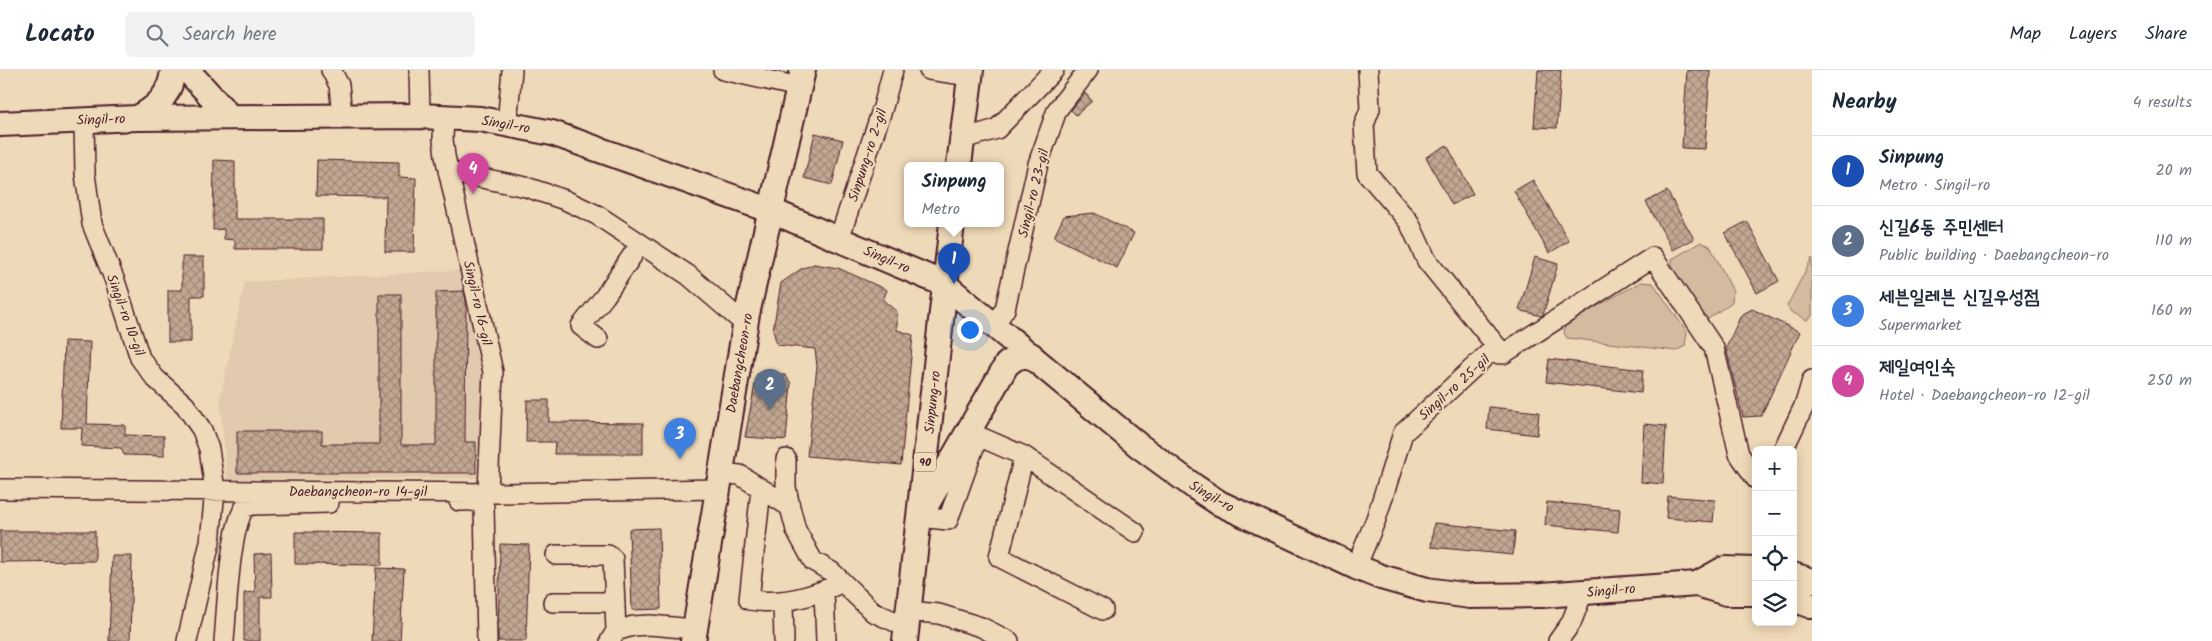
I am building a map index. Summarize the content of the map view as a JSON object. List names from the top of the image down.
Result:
{
  "streets": {
    "main road": [
      "Singil-ro",
      "Daebangcheon-ro",
      "Sinpung-ro",
      "90"
    ],
    "street": [
      "Sinpung-ro 2-gil",
      "Singil-ro 23-gil",
      "Singil-ro 16-gil",
      "Singil-ro 10-gil",
      "Singil-ro 25-gil",
      "Daebangcheon-ro 14-gil"
    ]
  },
  "crossings": [
    ["Singil-ro", "Sinpung-ro 2-gil"],
    ["Singil-ro", "Singil-ro 23-gil"],
    ["Singil-ro", "Singil-ro 16-gil"],
    ["Singil-ro", "Singil-ro 10-gil"],
    ["Singil-ro", "Daebangcheon-ro"],
    ["Singil-ro", "Singil-ro 25-gil"],
    ["Singil-ro", "Sinpung-ro"],
    ["Singil-ro 16-gil", "Daebangcheon-ro 14-gil"],
    ["Singil-ro 10-gil", "Daebangcheon-ro 14-gil"],
    ["Daebangcheon-ro", "Daebangcheon-ro 14-gil"]
  ],
  "page": {
    "header": "Locato",
    "search": "Search here",
    "nav": ["Map", "Layers", "Share"],
    "heading": ["Nearby", "4 results"],
    "list": [
      {
        "mark": "1",
        "name": "Sinpung",
        "note": "Metro · Singil-ro",
        "value": "20 m"
      },
      {
        "mark": "2",
        "name": "신길6동 주민센터",
        "note": "Public building · Daebangcheon-ro",
        "value": "110 m"
      },
      {
        "mark": "3",
        "name": "세븐일레븐 신길우성점",
        "note": "Supermarket",
        "value": "160 m"
      },
      {
        "mark": "4",
        "name": "제일여인숙",
        "note": "Hotel · Daebangcheon-ro 12-gil",
        "value": "250 m"
      }
    ],
    "pins": [
      "4",
      "1",
      "2",
      "3"
    ],
    "popup": ["Sinpung", "Metro"],
    "map_buttons": ["+", "−"]
  }
}
